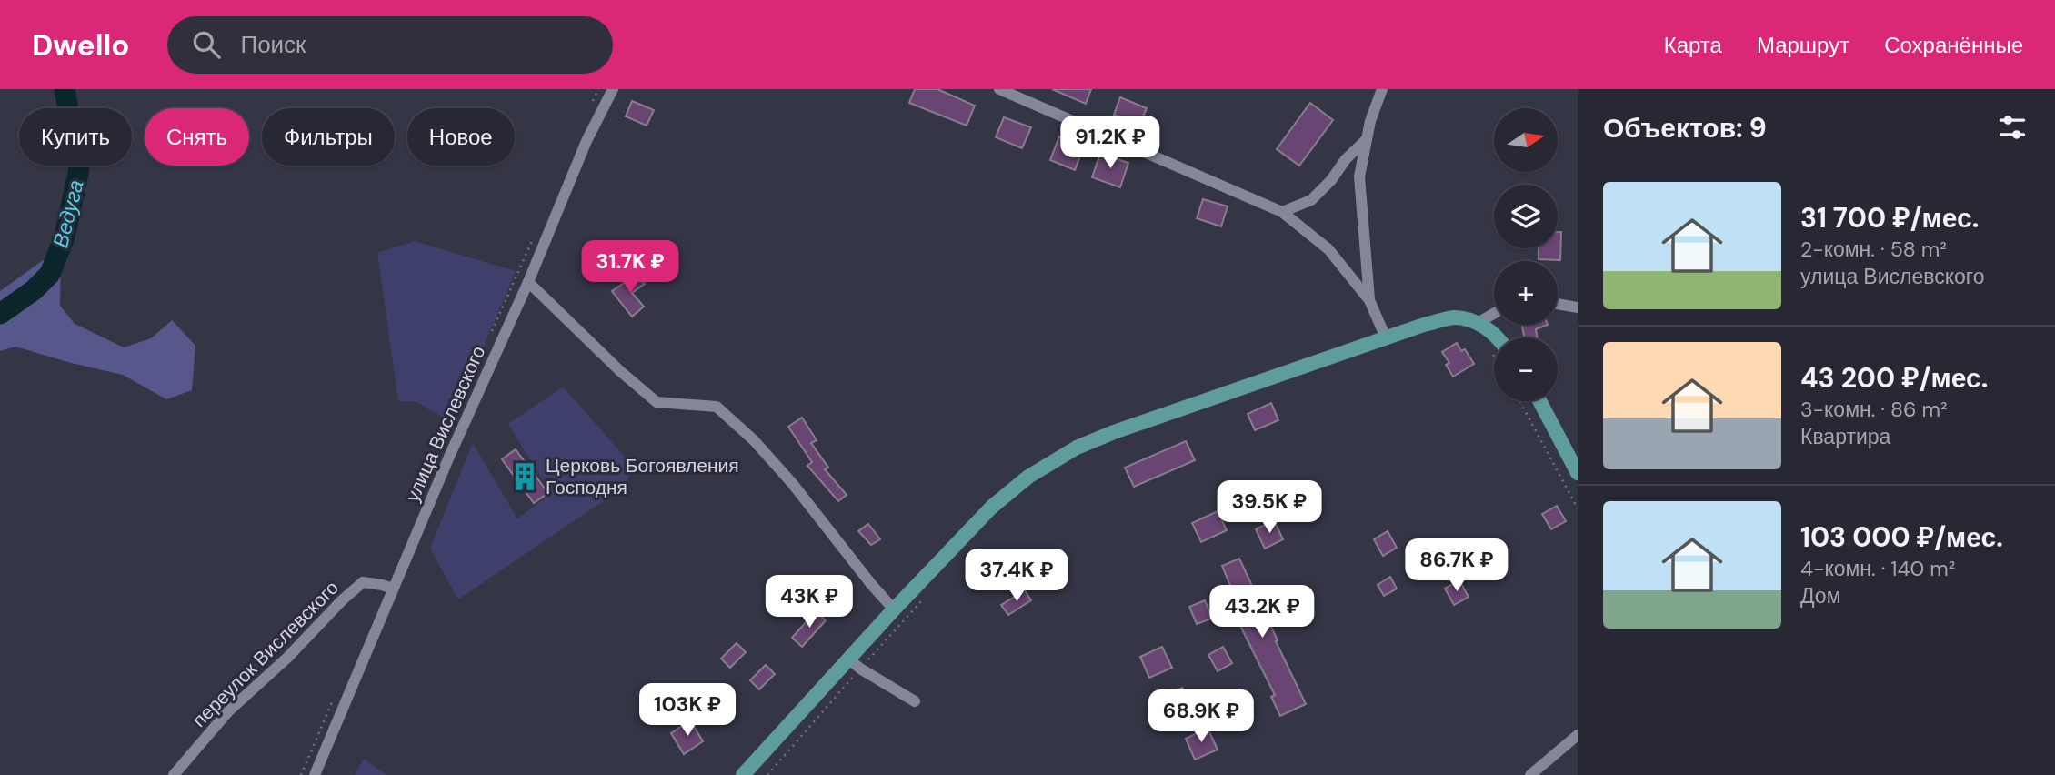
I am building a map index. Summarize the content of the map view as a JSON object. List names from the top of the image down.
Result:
{
  "streets": {
    "street": ["улица Вислевского", "переулок Вислевского"]
  },
  "crossings": [
    ["улица Вислевского", "переулок Вислевского"]
  ],
  "water": ["Ведуга"],
  "places": {
    "building": ["Церковь Богоявления Господня"]
  },
  "north": "right",
  "page": {
    "header": "Dwello",
    "search": "Поиск",
    "nav": ["Карта", "Маршрут", "Сохранённые"],
    "heading": "Объектов: 9",
    "map_buttons": ["+", "−"],
    "chip": [
      "Купить",
      "Снять",
      "Фильтры",
      "Новое"
    ],
    "price": [
      "91.2K ₽",
      "31.7K ₽",
      "39.5K ₽",
      "86.7K ₽",
      "37.4K ₽",
      "43K ₽",
      "43.2K ₽",
      "103K ₽",
      "68.9K ₽"
    ],
    "list": [
      {
        "name": "31 700 ₽/мес.",
        "note": "2-комн. · 58 m² · улица Вислевского"
      },
      {
        "name": "43 200 ₽/мес.",
        "note": "3-комн. · 86 m² · Квартира"
      },
      {
        "name": "103 000 ₽/мес.",
        "note": "4-комн. · 140 m² · Дом"
      }
    ]
  }
}
